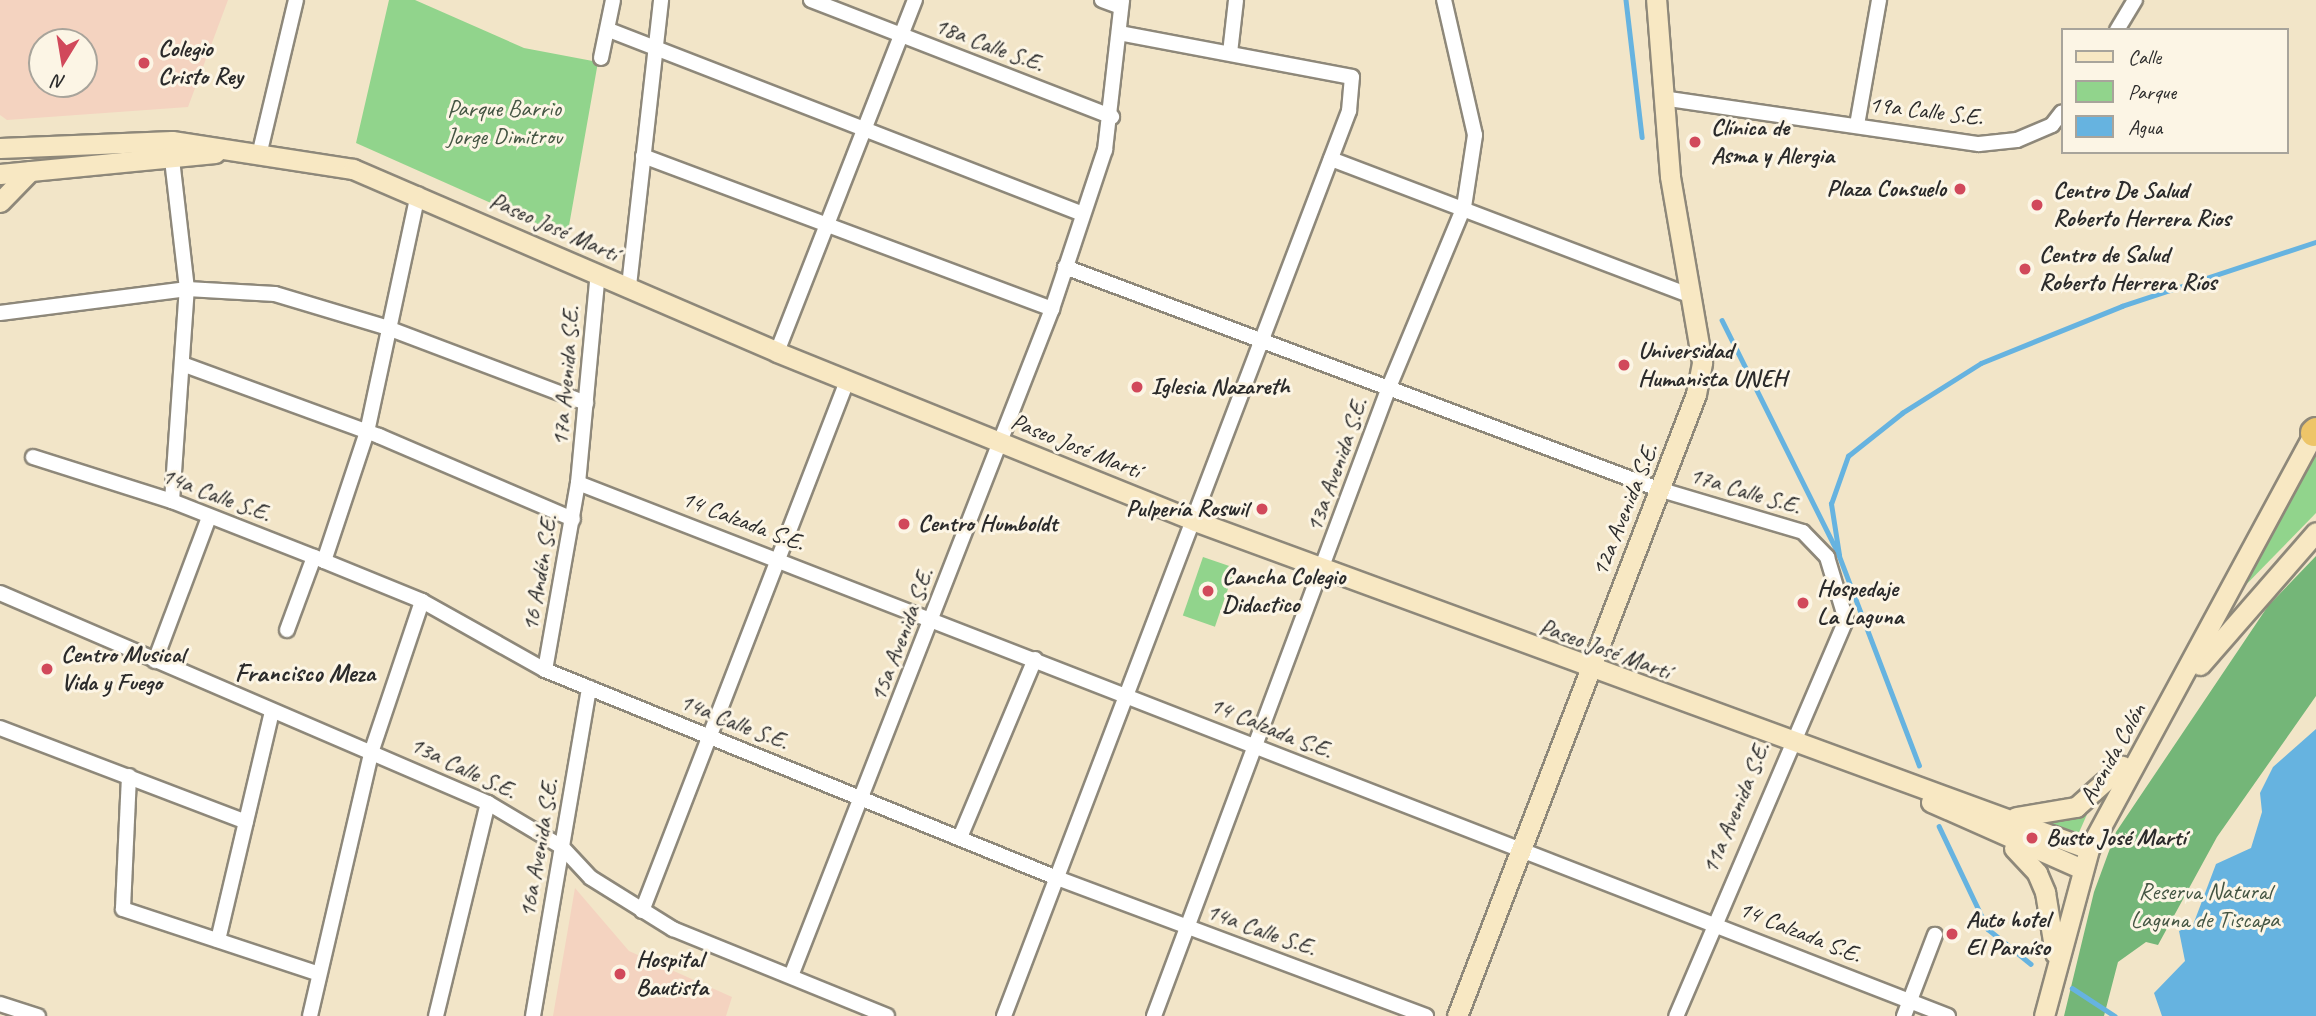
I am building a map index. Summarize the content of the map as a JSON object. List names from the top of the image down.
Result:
{
  "streets": {
    "main road": ["Paseo José Martí", "12a Avenida S.E.", "Avenida Colón"],
    "street": [
      "18a Calle S.E.",
      "19a Calle S.E.",
      "17a Avenida S.E.",
      "13a Avenida S.E.",
      "17a Calle S.E.",
      "14a Calle S.E.",
      "14 Calzada S.E.",
      "16 Andén S.E.",
      "15a Avenida S.E.",
      "13a Calle S.E.",
      "11a Avenida S.E.",
      "16a Avenida S.E."
    ]
  },
  "crossings": [
    ["18a Calle S.E.", "15a Avenida S.E."],
    ["19a Calle S.E.", "12a Avenida S.E."],
    ["Paseo José Martí", "17a Avenida S.E."],
    ["Paseo José Martí", "13a Avenida S.E."],
    ["Paseo José Martí", "12a Avenida S.E."],
    ["Paseo José Martí", "15a Avenida S.E."],
    ["Paseo José Martí", "Avenida Colón"],
    ["Paseo José Martí", "11a Avenida S.E."],
    ["17a Avenida S.E.", "14 Calzada S.E."],
    ["17a Avenida S.E.", "16 Andén S.E."],
    ["13a Avenida S.E.", "17a Calle S.E."],
    ["13a Avenida S.E.", "14a Calle S.E."],
    ["13a Avenida S.E.", "14 Calzada S.E."],
    ["17a Calle S.E.", "12a Avenida S.E."],
    ["17a Calle S.E.", "15a Avenida S.E."],
    ["17a Calle S.E.", "11a Avenida S.E."],
    ["14a Calle S.E.", "16 Andén S.E."],
    ["14a Calle S.E.", "15a Avenida S.E."],
    ["14a Calle S.E.", "16a Avenida S.E."],
    ["12a Avenida S.E.", "14 Calzada S.E."],
    ["14 Calzada S.E.", "16 Andén S.E."],
    ["14 Calzada S.E.", "15a Avenida S.E."],
    ["14 Calzada S.E.", "11a Avenida S.E."],
    ["15a Avenida S.E.", "13a Calle S.E."],
    ["13a Calle S.E.", "16a Avenida S.E."]
  ],
  "districts": ["Francisco Meza"],
  "parks": ["Parque Barrio Jorge Dimitrov", "Reserva Natural Laguna de Tiscapa"],
  "places": [
    "Colegio Cristo Rey",
    "Clínica de Asma y Alergia",
    "Plaza Consuelo",
    "Centro De Salud Roberto Herrera Rios",
    "Centro de Salud Roberto Herrera Ríos",
    "Universidad Humanista UNEH",
    "Iglesia Nazareth",
    "Pulpería Roswil",
    "Centro Humboldt",
    "Cancha Colegio Didactico",
    "Hospedaje La Laguna",
    "Centro Musical Vida y Fuego",
    "Busto José Martí",
    "Auto hotel El Paraíso",
    "Hospital Bautista"
  ],
  "legend": ["Calle", "Parque", "Agua"],
  "north": "bottom"
}
